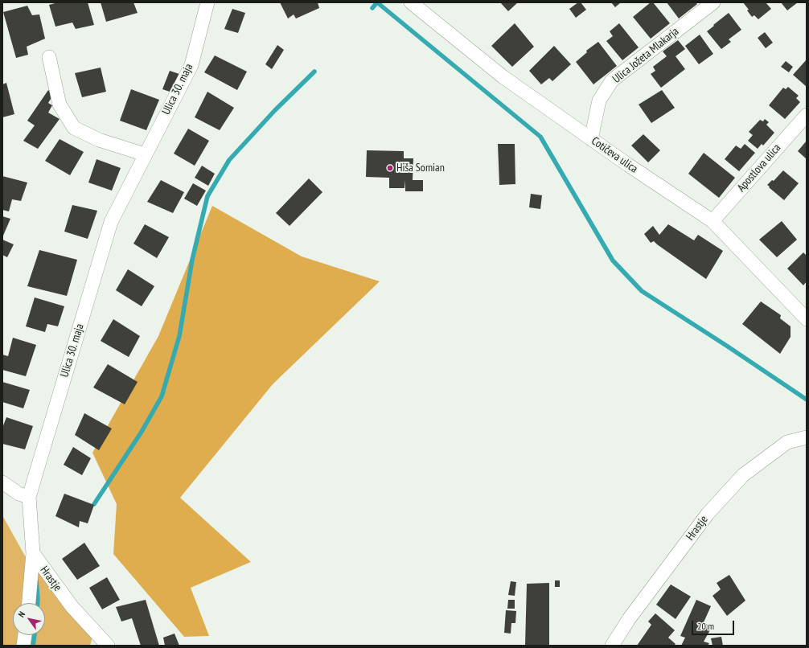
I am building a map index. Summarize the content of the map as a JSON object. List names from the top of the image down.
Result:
{
  "streets": {
    "street": [
      "Ulica Jožeta Mlakarja",
      "Ulica 30. maja",
      "Cotičeva ulica",
      "Apostlova ulica",
      "Hrastje"
    ]
  },
  "crossings": [
    ["Ulica Jožeta Mlakarja", "Cotičeva ulica"],
    ["Ulica 30. maja", "Hrastje"],
    ["Cotičeva ulica", "Apostlova ulica"]
  ],
  "places": ["Hiša Somian"],
  "scale_bar": "20 m",
  "north": "top left"
}
